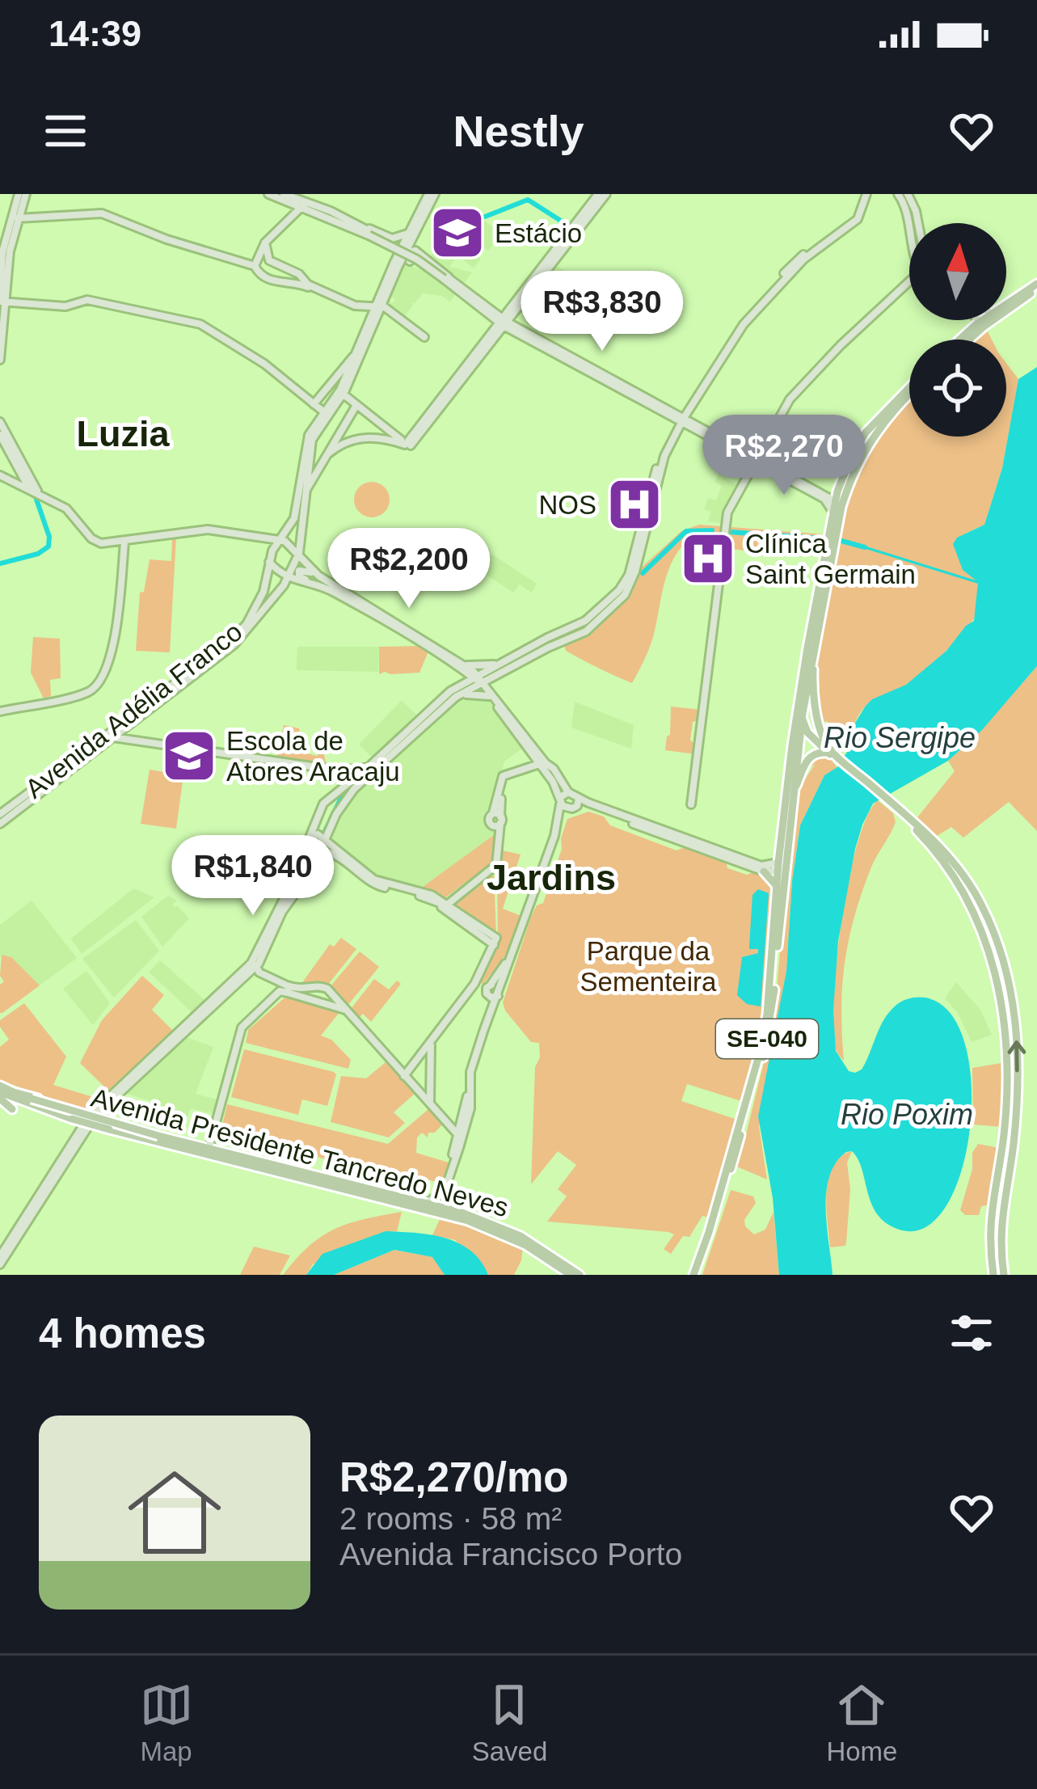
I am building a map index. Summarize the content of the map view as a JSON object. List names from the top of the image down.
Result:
{
  "streets": {
    "main road": ["SE-040", "Avenida Presidente Tancredo Neves"],
    "street": ["Avenida Adélia Franco"]
  },
  "districts": ["Luzia", "Jardins"],
  "water": ["Rio Sergipe", "Rio Poxim"],
  "parks": ["Parque da Sementeira"],
  "places": {
    "school or university": ["Estácio", "Escola de Atores Aracaju"],
    "hospital": ["NOS", "Clínica Saint Germain"]
  },
  "north": "top",
  "page": {
    "status": "14:39",
    "header": "Nestly",
    "price": [
      "R$3,830",
      "R$2,270",
      "R$2,200",
      "R$1,840"
    ],
    "heading": "4 homes",
    "list": [
      {
        "name": "R$2,270/mo",
        "note": "2 rooms · 58 m² · Avenida Francisco Porto"
      }
    ],
    "tabs": ["Map", "Saved", "Home"]
  }
}
